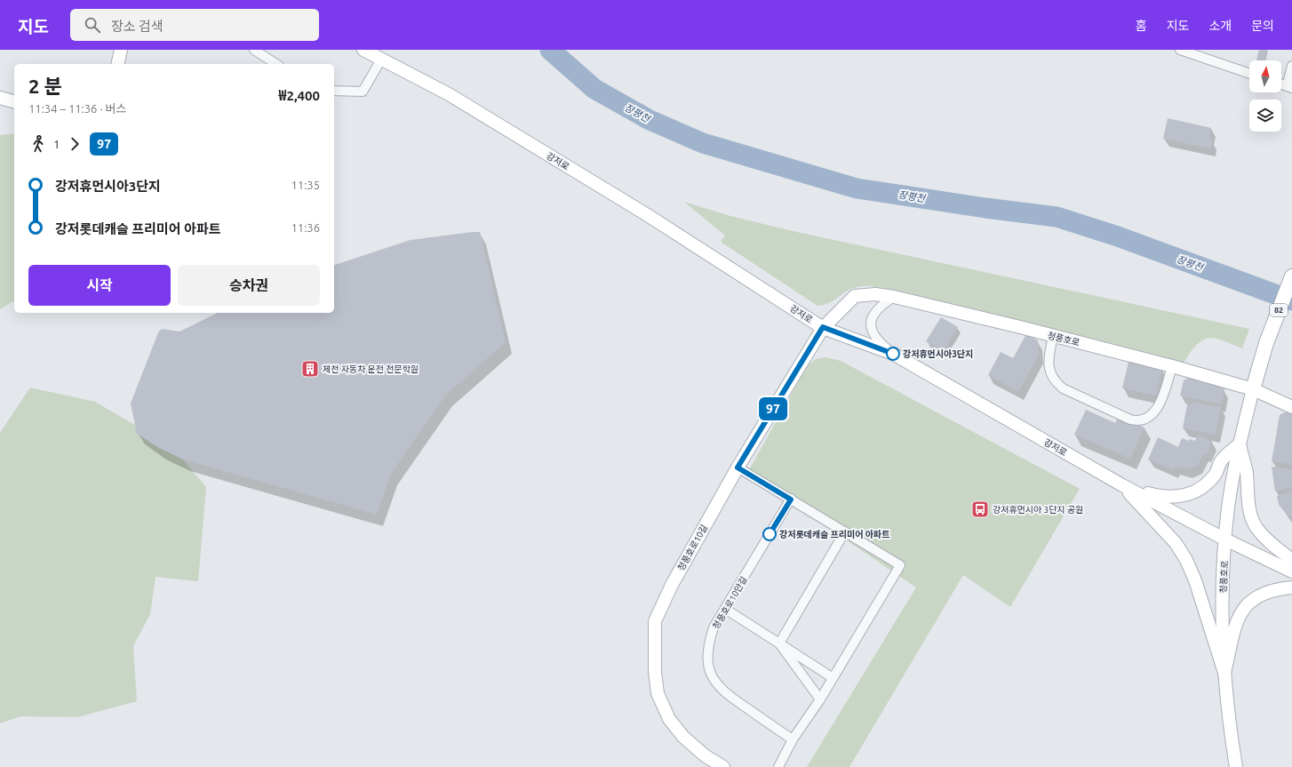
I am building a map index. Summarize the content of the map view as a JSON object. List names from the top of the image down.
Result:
{
  "streets": {
    "main road": ["82", "청풍호로"],
    "street": ["강저로", "청풍호로10길", "청풍호로10안길"]
  },
  "crossings": [
    ["강저로", "청풍호로"],
    ["강저로", "청풍호로10길"],
    ["청풍호로", "청풍호로10길"]
  ],
  "water": ["장평천"],
  "places": {
    "other": ["강저휴먼시아3단지", "강저롯데캐슬 프리미어 아파트"],
    "building": ["제천 자동차 운전 전문학원"],
    "bus stop": ["강저휴먼시아 3단지 공원"]
  },
  "lines": ["bus line 97"],
  "north": "top",
  "page": {
    "header": "지도",
    "search": "장소 검색",
    "nav": [
      "홈",
      "지도",
      "소개",
      "문의"
    ],
    "on_map": "97",
    "heading": ["2 분", "11:34 – 11:36 · 버스", "₩2,400"],
    "legs": ["1", "97"],
    "list": [
      {
        "name": "강저휴먼시아3단지",
        "value": "11:35"
      },
      {
        "name": "강저롯데캐슬 프리미어 아파트",
        "value": "11:36"
      }
    ],
    "buttons": ["시작", "승차권"]
  }
}
